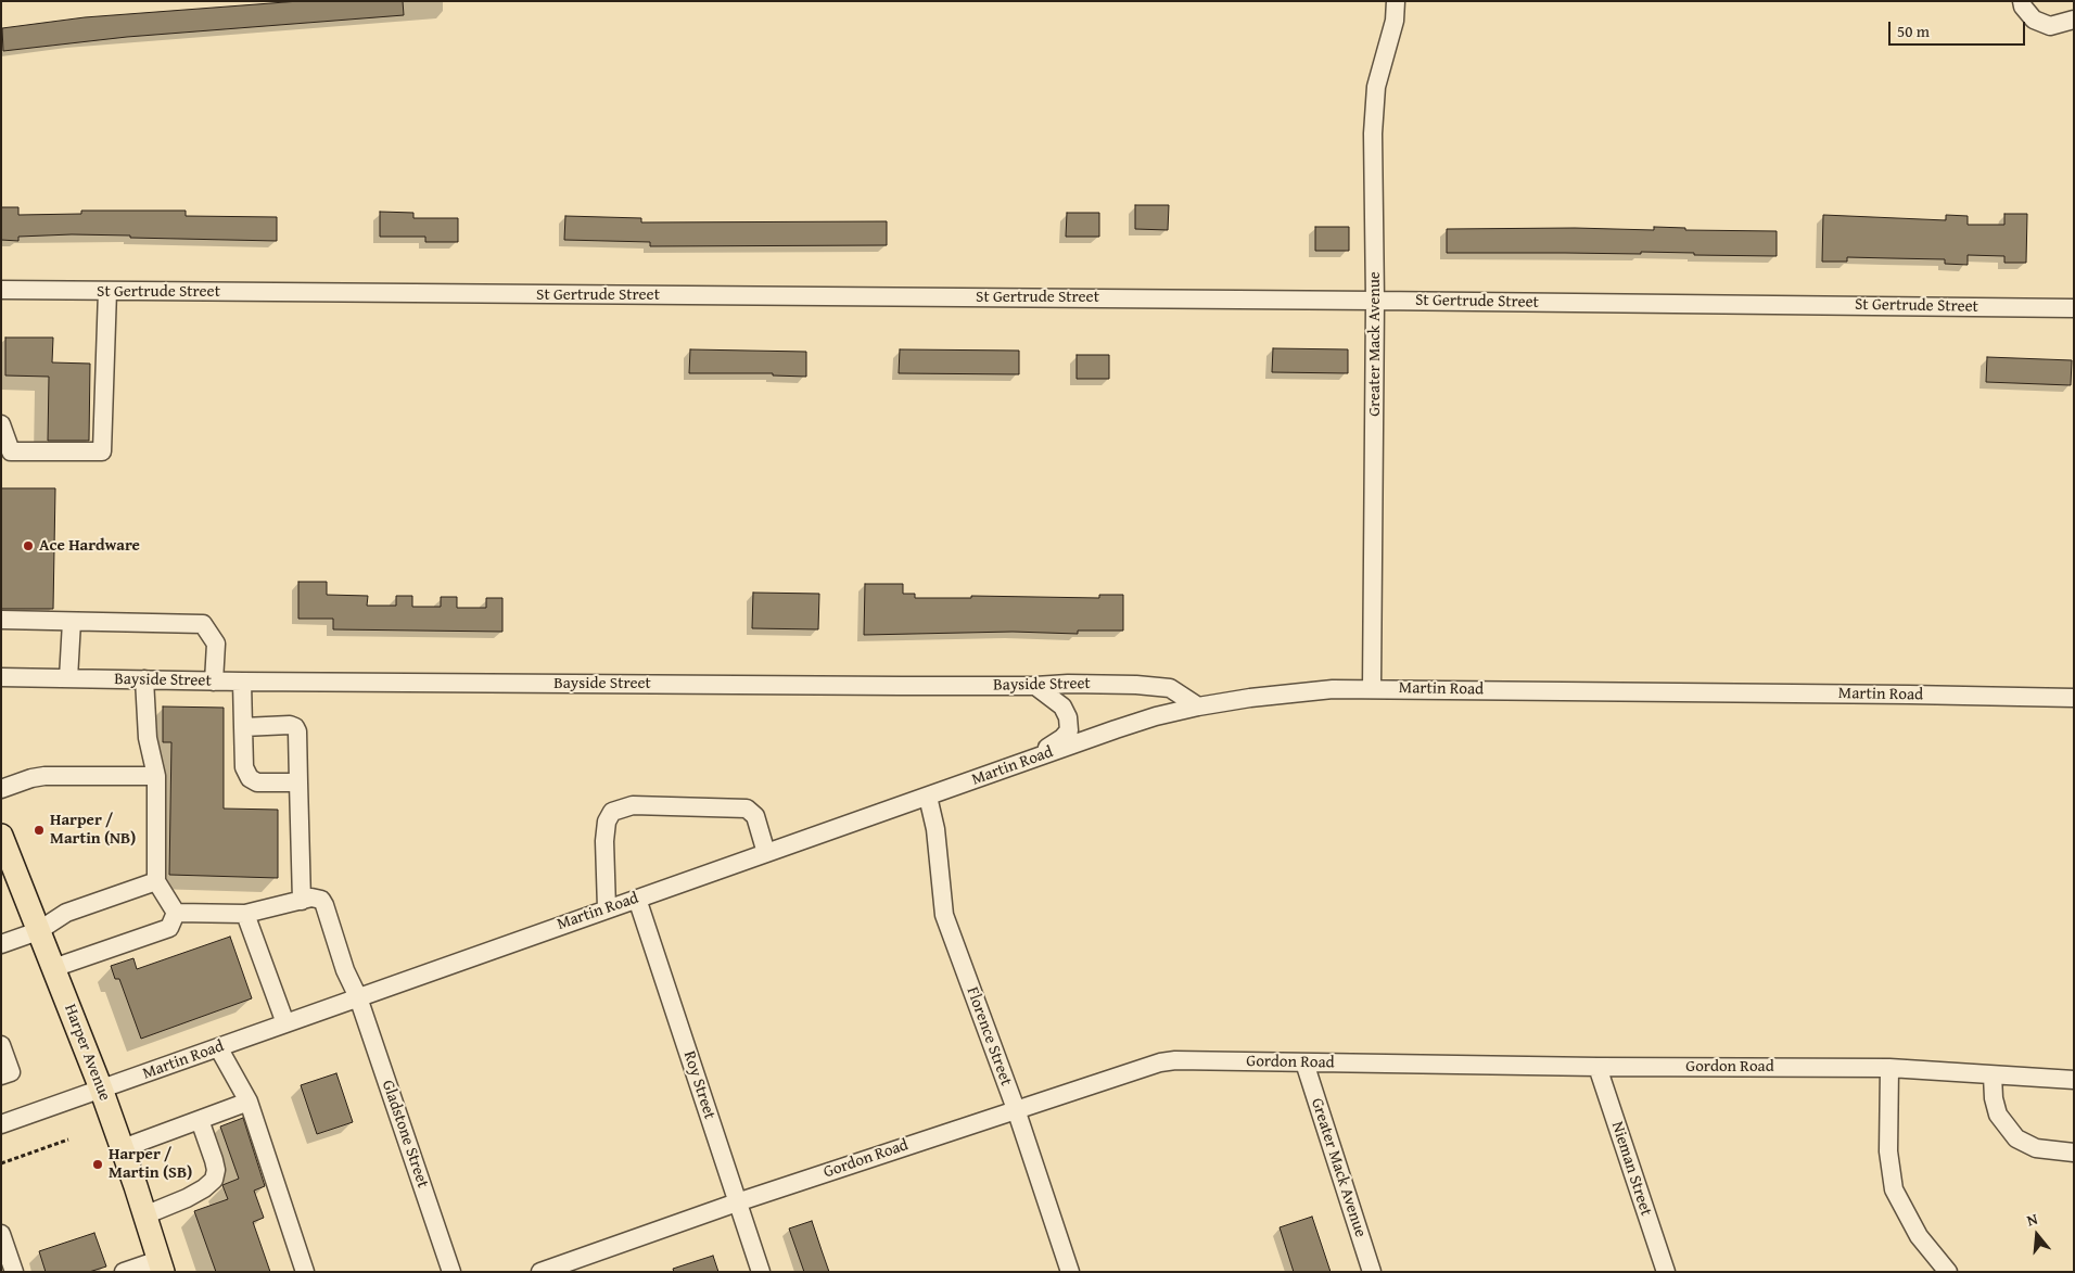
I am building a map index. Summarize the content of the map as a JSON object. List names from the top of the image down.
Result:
{
  "streets": {
    "main road": ["Harper Avenue"],
    "street": [
      "St Gertrude Street",
      "Greater Mack Avenue",
      "Bayside Street",
      "Martin Road",
      "Florence Street",
      "Gordon Road",
      "Roy Street",
      "Gladstone Street",
      "Nieman Street"
    ]
  },
  "crossings": [
    ["St Gertrude Street", "Greater Mack Avenue"],
    ["Greater Mack Avenue", "Martin Road"],
    ["Greater Mack Avenue", "Gordon Road"],
    ["Bayside Street", "Martin Road"],
    ["Martin Road", "Florence Street"],
    ["Martin Road", "Harper Avenue"],
    ["Martin Road", "Roy Street"],
    ["Martin Road", "Gladstone Street"],
    ["Florence Street", "Gordon Road"],
    ["Gordon Road", "Roy Street"],
    ["Gordon Road", "Nieman Street"]
  ],
  "places": ["Ace Hardware", "Harper / Martin (NB)", "Harper / Martin (SB)"],
  "scale_bar": "50 m",
  "north": "top"
}
